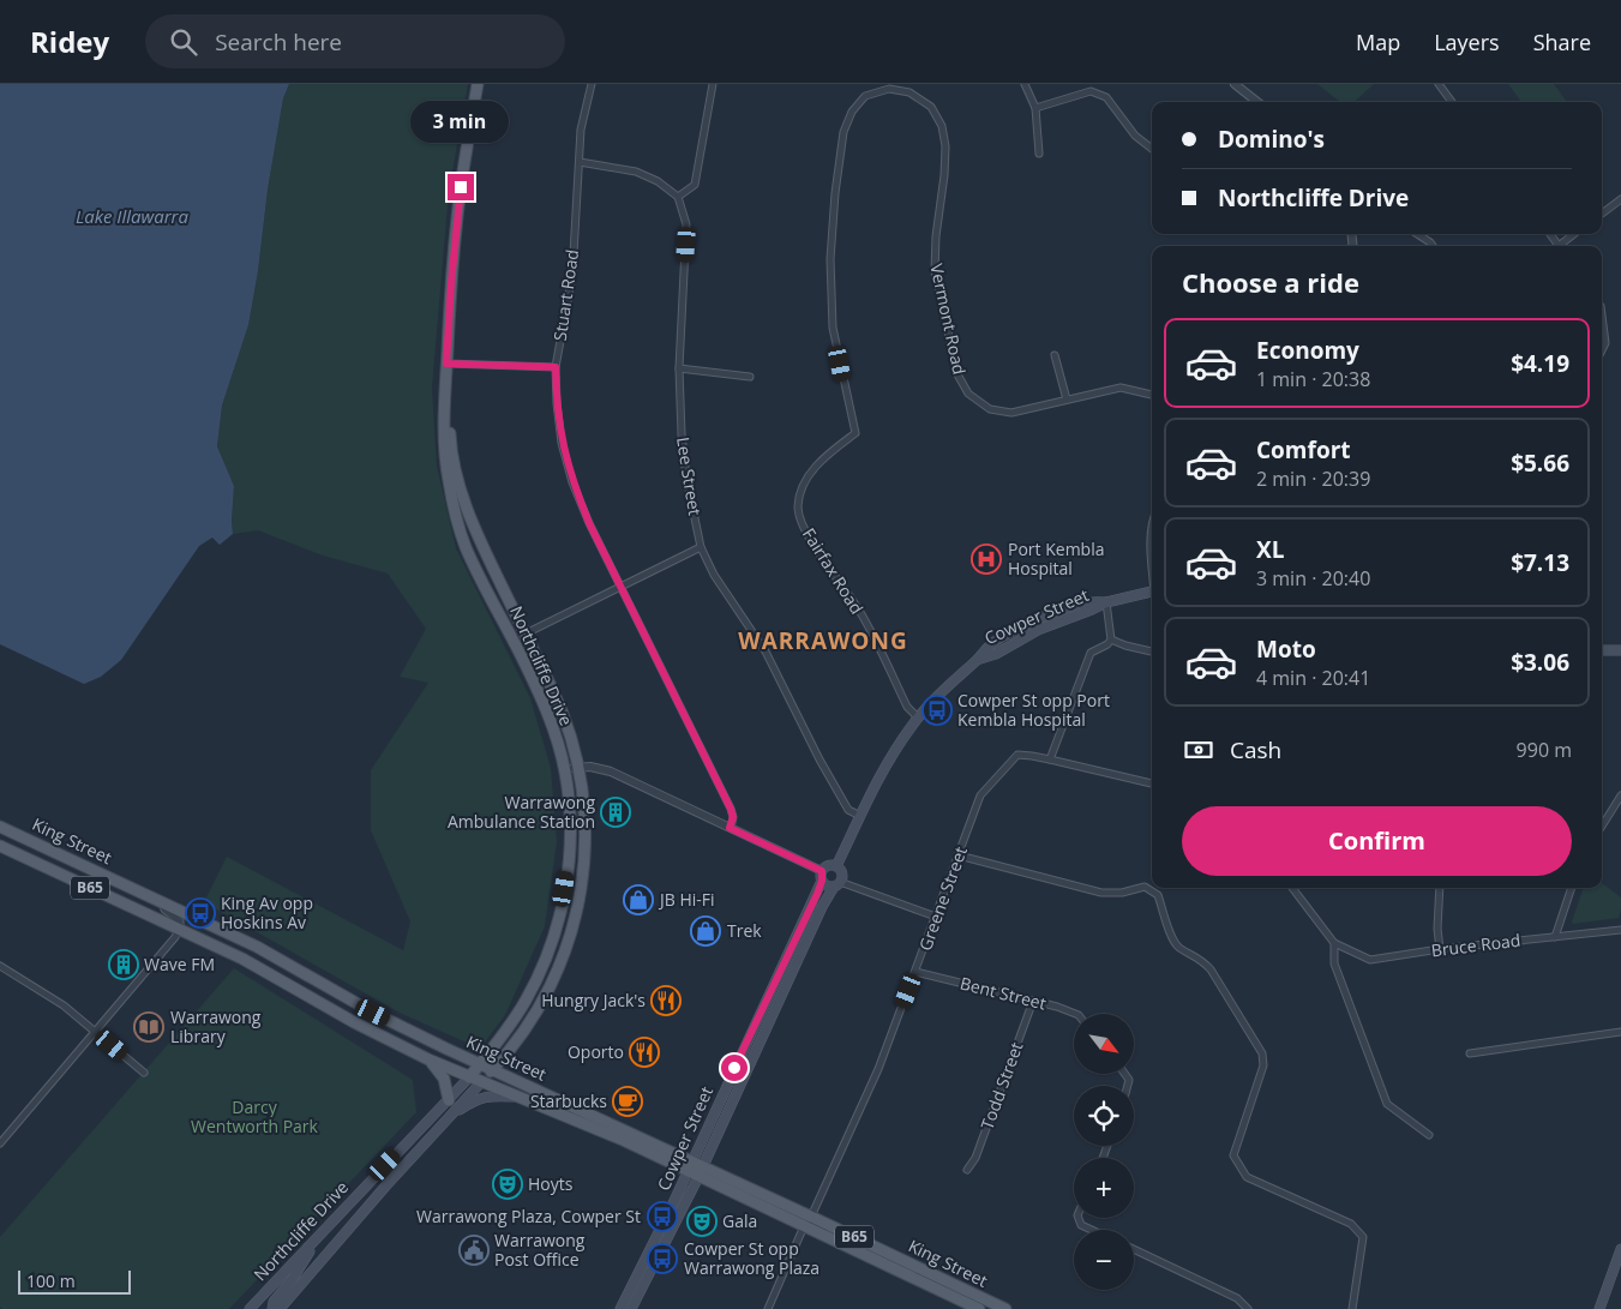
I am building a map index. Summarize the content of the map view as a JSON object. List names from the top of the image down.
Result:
{
  "streets": {
    "main road": [
      "Cowper Street",
      "Northcliffe Drive",
      "King Street",
      "B65"
    ],
    "street": [
      "Stuart Road",
      "Vermont Road",
      "Lee Street",
      "Fairfax Road",
      "Greene Street",
      "Bruce Road",
      "Bent Street",
      "Todd Street"
    ]
  },
  "crossings": [
    ["Vermont Road", "Fairfax Road"],
    ["Lee Street", "Cowper Street"],
    ["Fairfax Road", "Cowper Street"],
    ["Cowper Street", "King Street"],
    ["Northcliffe Drive", "King Street"],
    ["King Street", "Greene Street"],
    ["Greene Street", "Bent Street"],
    ["Bent Street", "Todd Street"]
  ],
  "districts": ["WARRAWONG"],
  "water": ["Lake Illawarra"],
  "parks": ["Darcy Wentworth Park"],
  "places": {
    "hospital": ["Port Kembla Hospital"],
    "bus stop": [
      "Cowper St opp Port Kembla Hospital",
      "King Av opp Hoskins Av",
      "Warrawong Plaza, Cowper St",
      "Cowper St opp Warrawong Plaza"
    ],
    "building": ["Warrawong Ambulance Station", "Wave FM"],
    "shop": ["JB Hi-Fi", "Trek"],
    "restaurant": ["Hungry Jack's", "Oporto"],
    "library": ["Warrawong Library"],
    "cafe": ["Starbucks"],
    "theatre": ["Hoyts", "Gala"],
    "public building": ["Warrawong Post Office"]
  },
  "scale_bar": "100 m",
  "north": "bottom right",
  "page": {
    "header": "Ridey",
    "search": "Search here",
    "nav": ["Map", "Layers", "Share"],
    "bubble": "3 min",
    "banner": ["Domino's", "Northcliffe Drive"],
    "heading": "Choose a ride",
    "list": [
      {
        "name": "Economy",
        "note": "1 min · 20:38",
        "value": "$4.19"
      },
      {
        "name": "Comfort",
        "note": "2 min · 20:39",
        "value": "$5.66"
      },
      {
        "name": "XL",
        "note": "3 min · 20:40",
        "value": "$7.13"
      },
      {
        "name": "Moto",
        "note": "4 min · 20:41",
        "value": "$3.06"
      }
    ],
    "pay": ["Cash", "990 m"],
    "buttons": "Confirm",
    "map_buttons": ["+", "−"],
    "scale": "100 m"
  }
}
